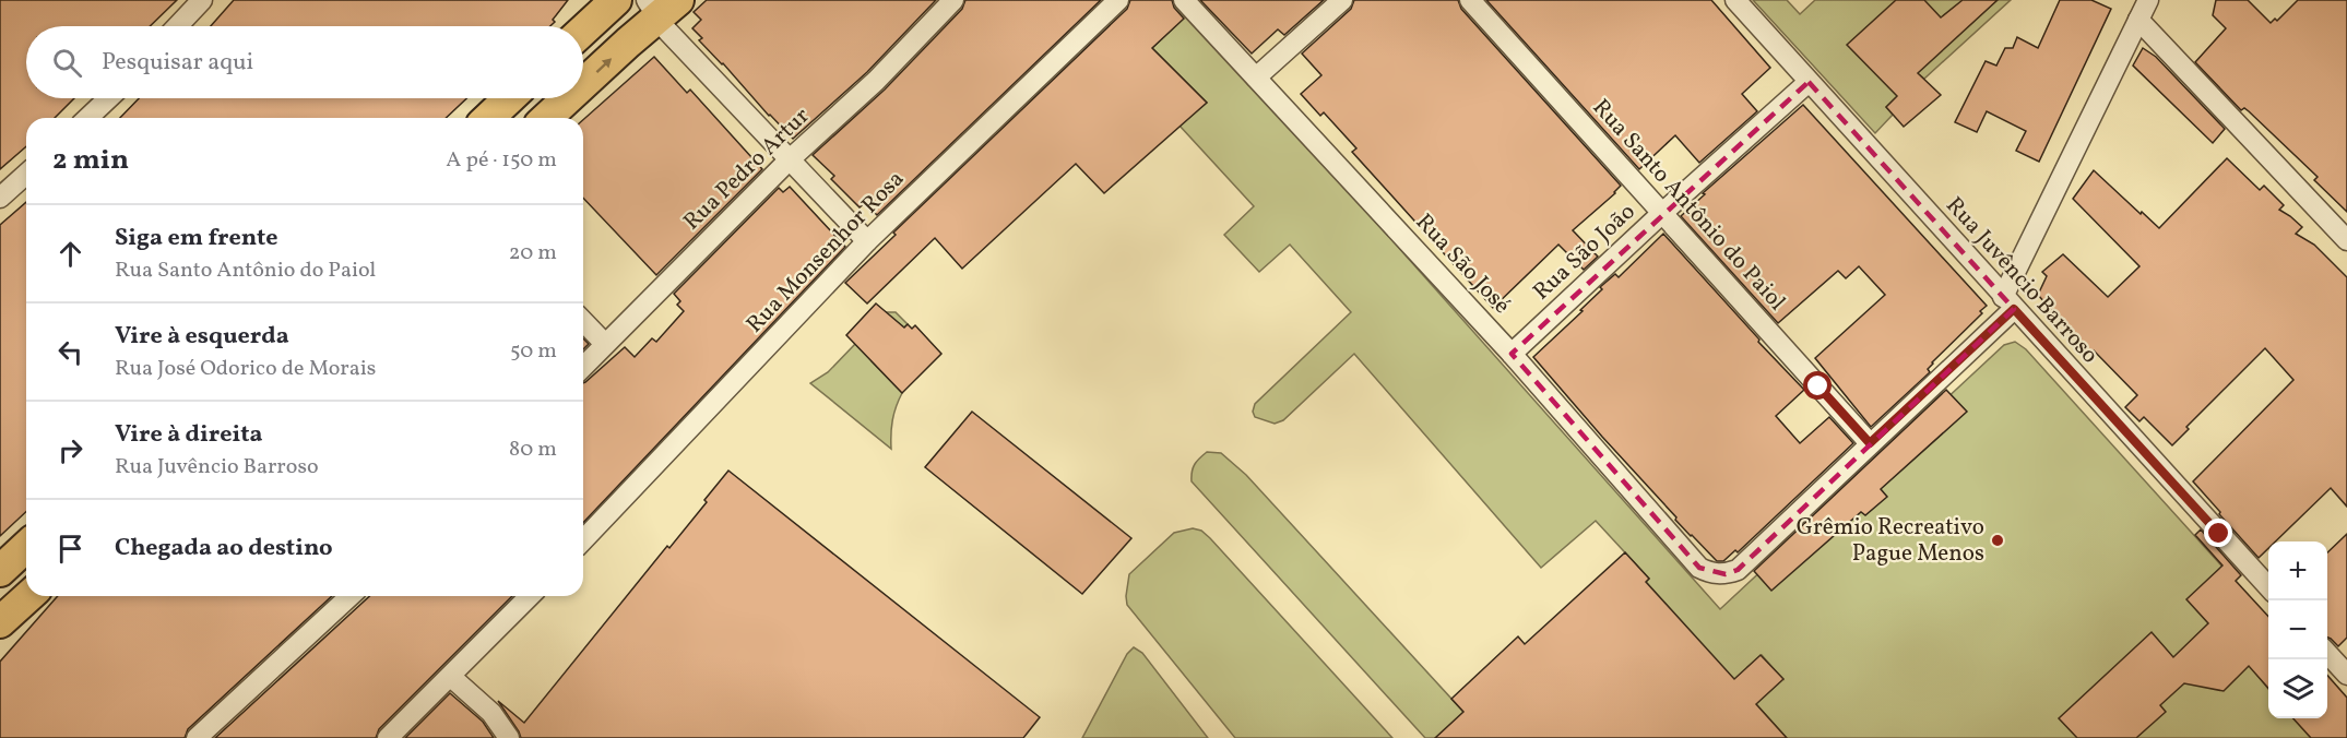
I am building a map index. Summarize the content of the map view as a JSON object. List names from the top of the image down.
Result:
{
  "streets": {
    "street": [
      "Rua Pedro Artur",
      "Rua Santo Antônio do Paiol",
      "Rua Monsenhor Rosa",
      "Rua São João",
      "Rua São José",
      "Rua Juvêncio Barroso"
    ]
  },
  "crossings": [
    ["Rua Santo Antônio do Paiol", "Rua São João"],
    ["Rua Santo Antônio do Paiol", "Rua São José"],
    ["Rua São João", "Rua São José"],
    ["Rua São João", "Rua Juvêncio Barroso"]
  ],
  "places": ["Grêmio Recreativo Pague Menos"],
  "page": {
    "search": "Pesquisar aqui",
    "heading": ["2 min", "A pé · 150 m"],
    "list": [
      ["Siga em frente", "Rua Santo Antônio do Paiol", "20 m"],
      ["Vire à esquerda", "Rua José Odorico de Morais", "50 m"],
      ["Vire à direita", "Rua Juvêncio Barroso", "80 m"],
      "Chegada ao destino"
    ],
    "map_buttons": ["+", "−"]
  }
}
